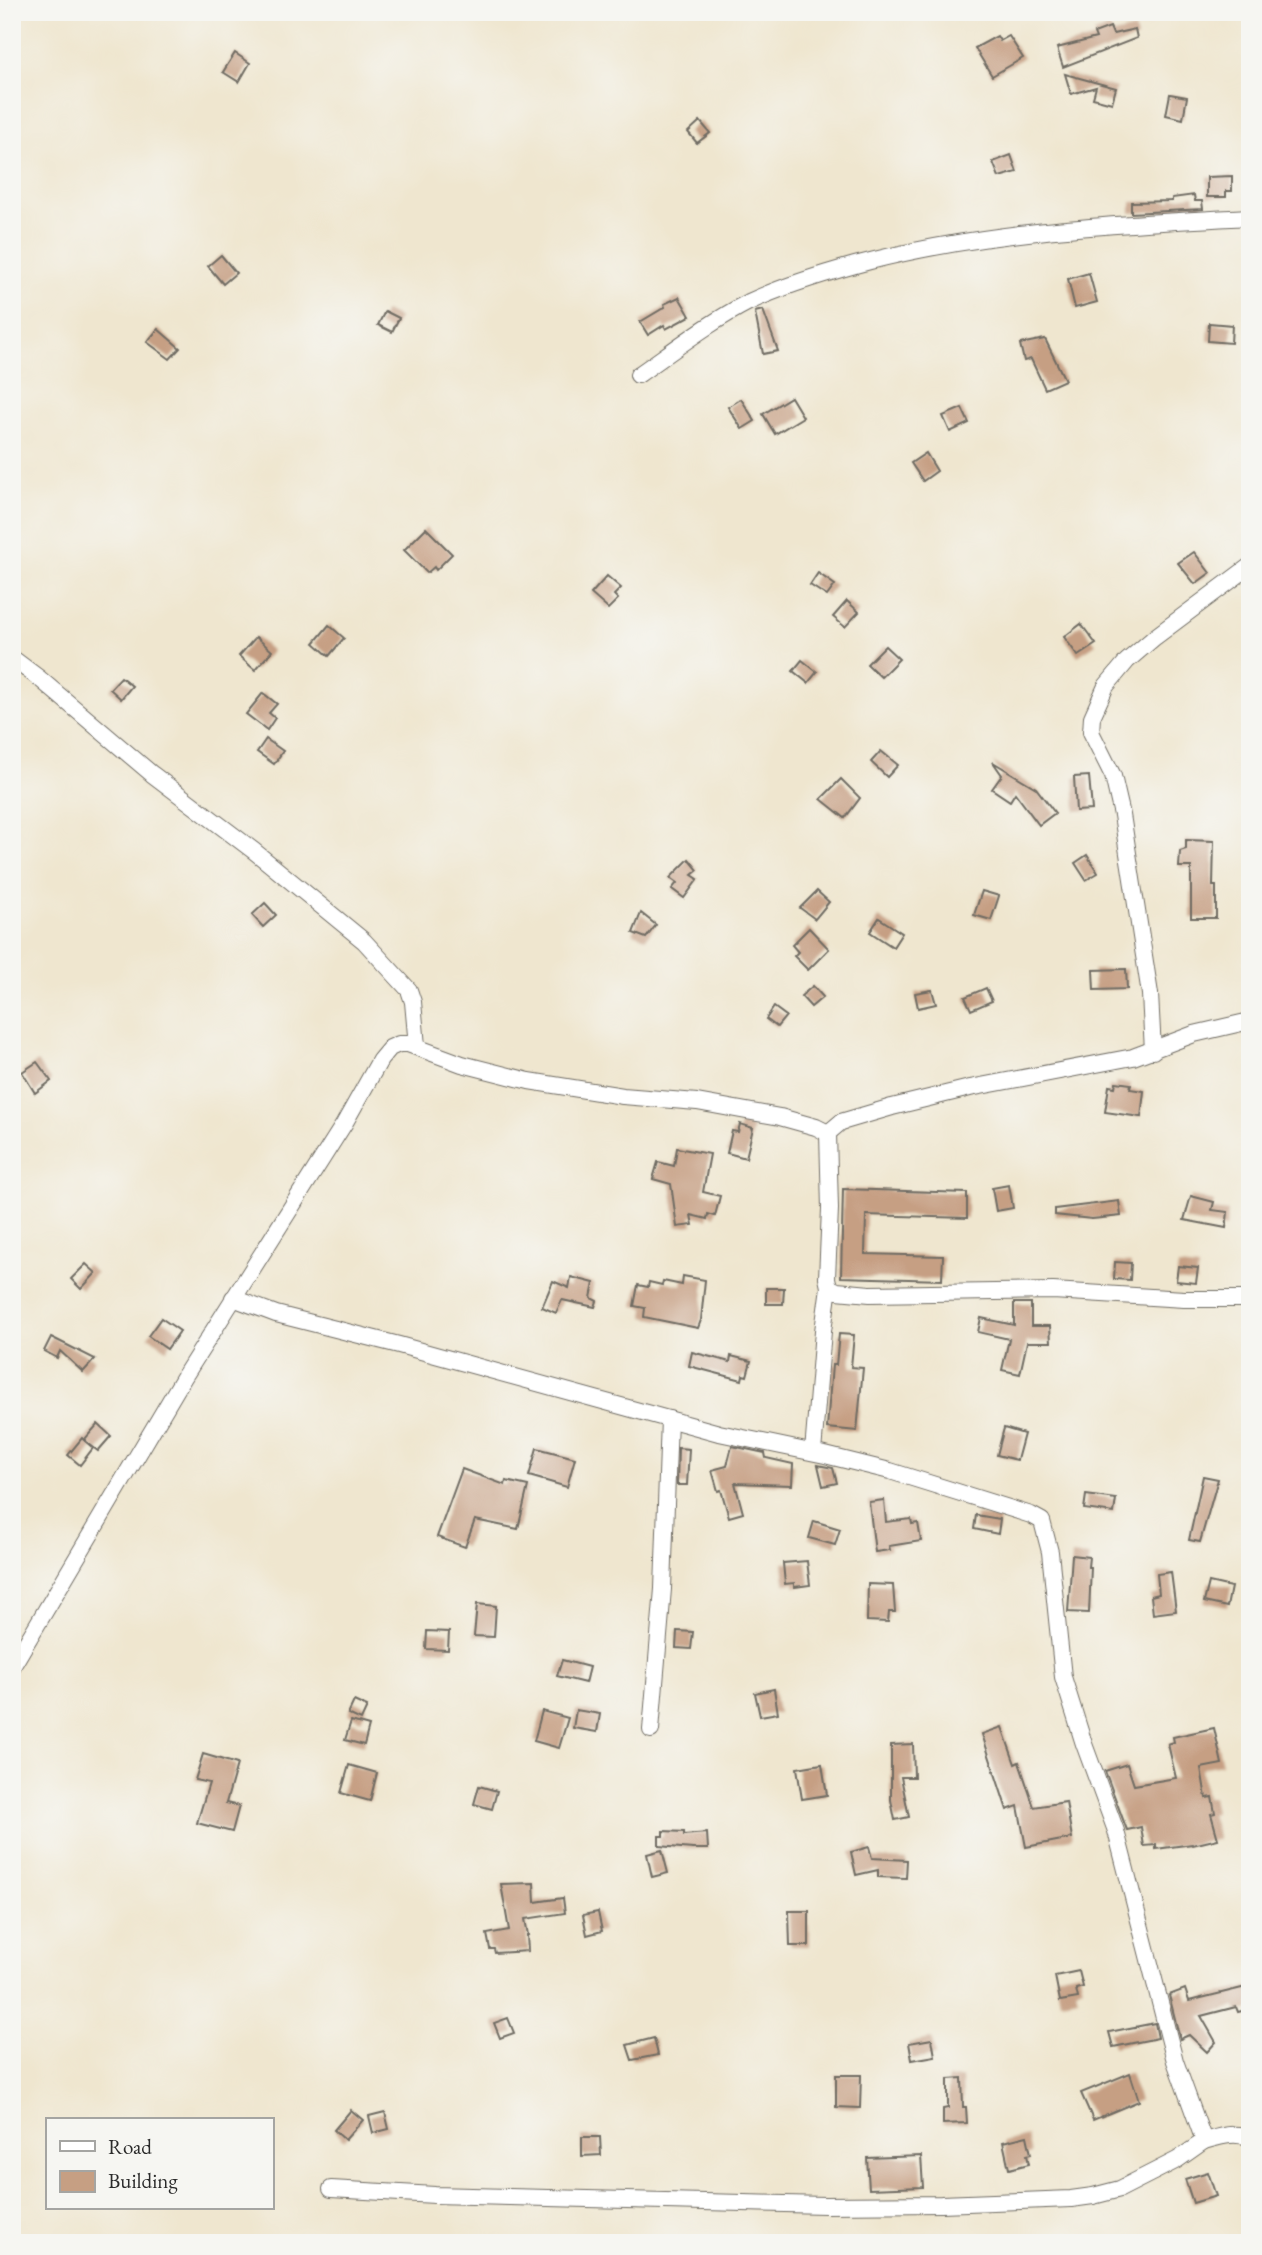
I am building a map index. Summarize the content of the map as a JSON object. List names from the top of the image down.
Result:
{
  "legend": ["Road", "Building"]
}
